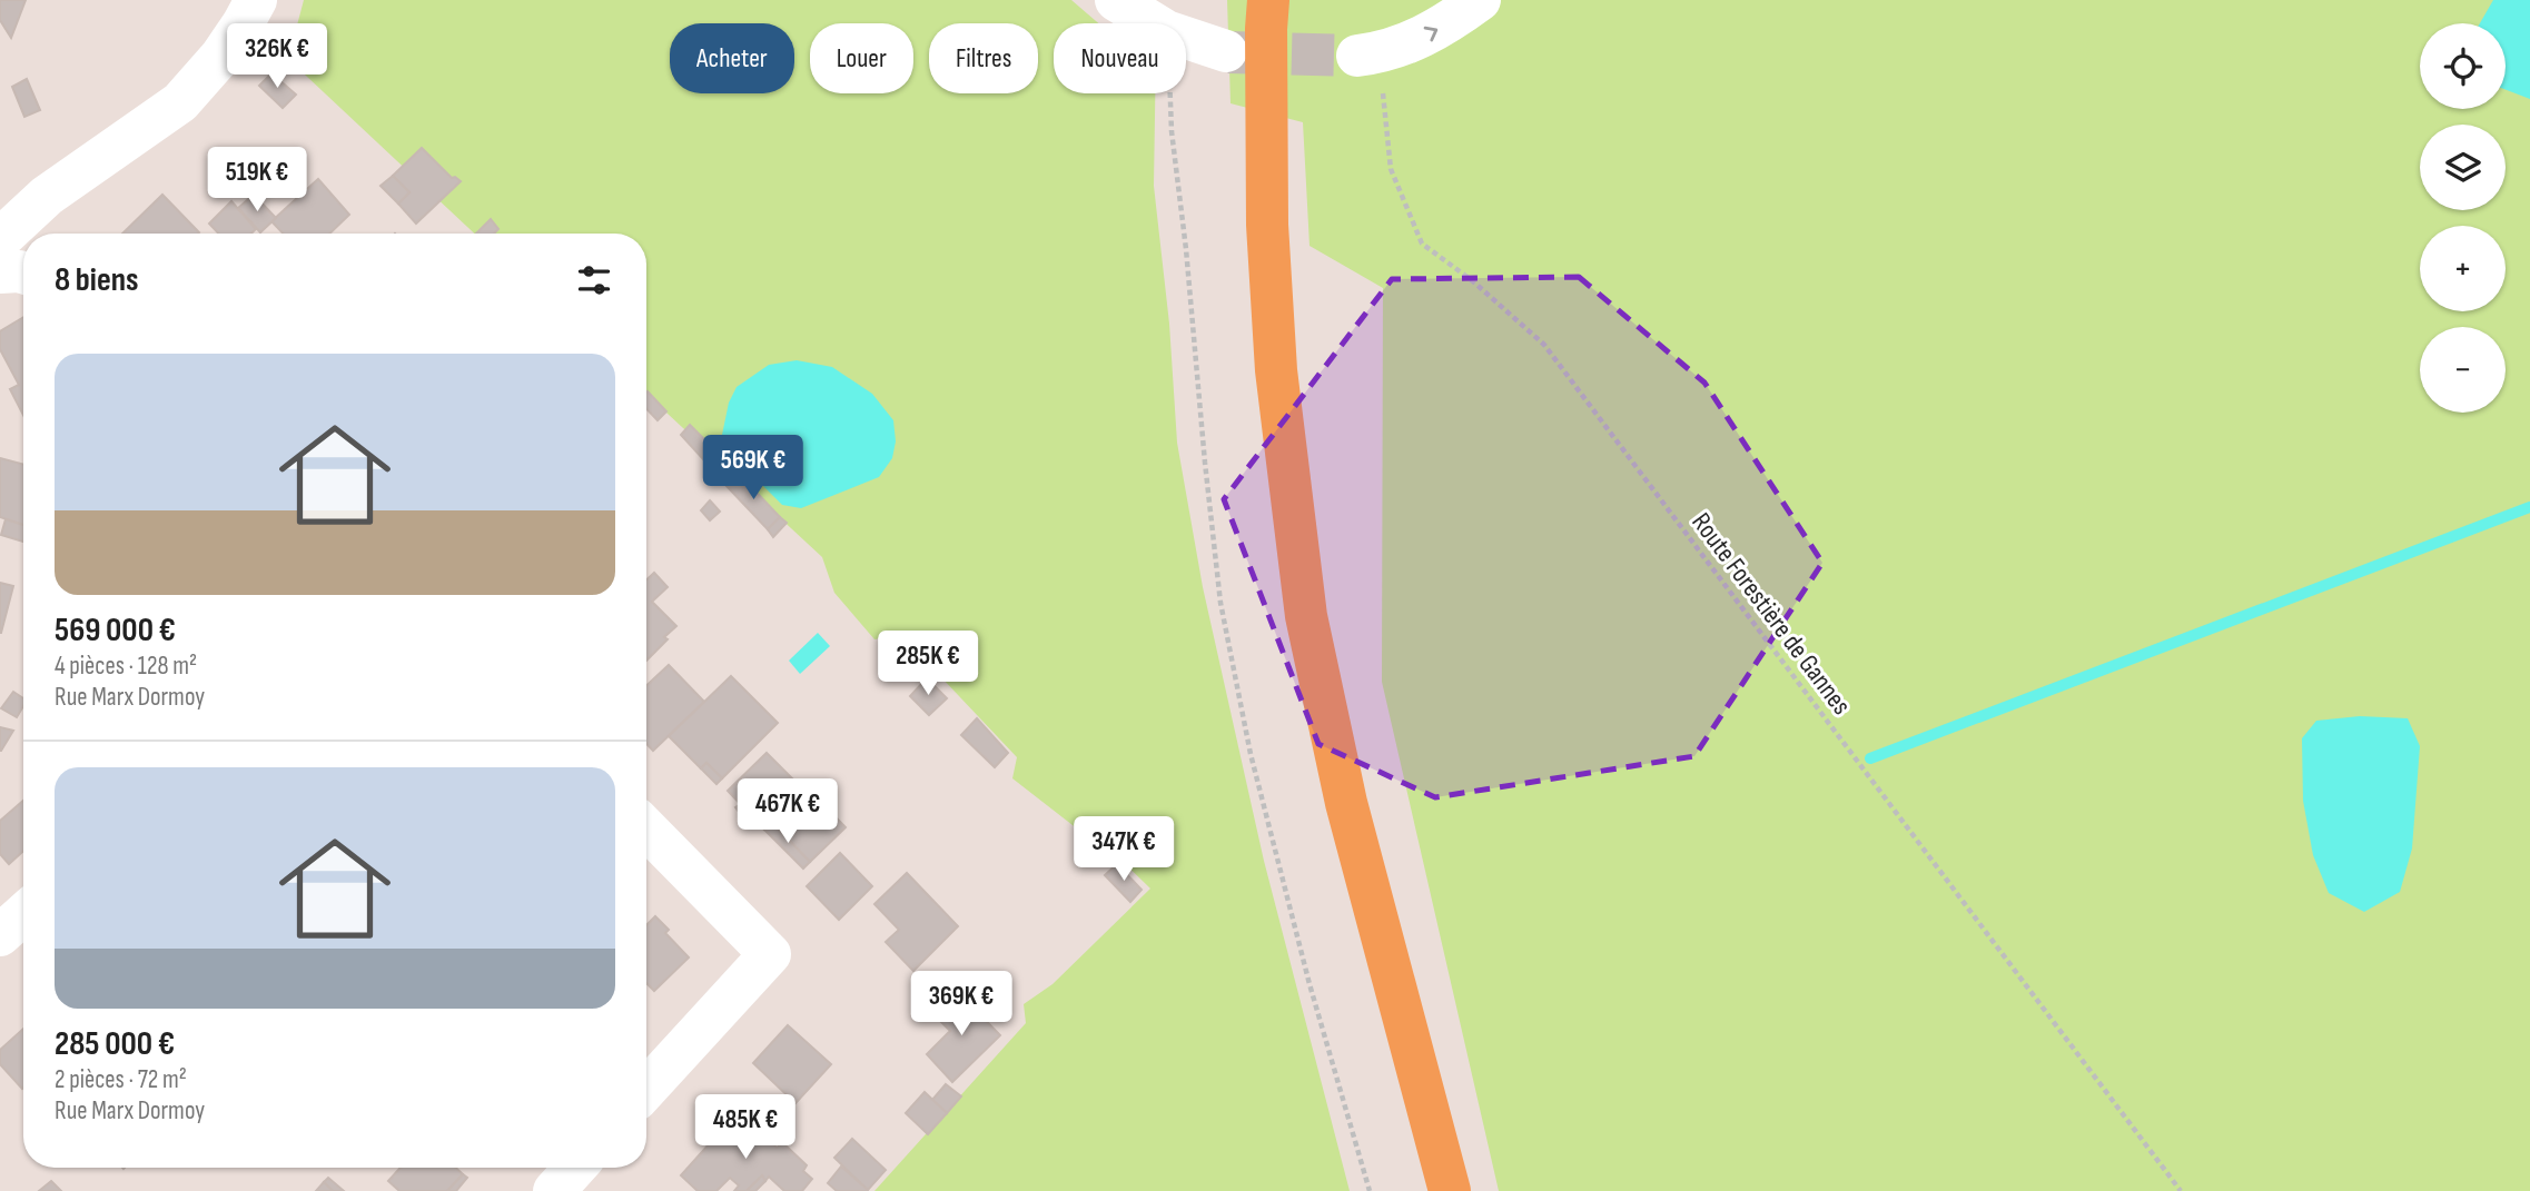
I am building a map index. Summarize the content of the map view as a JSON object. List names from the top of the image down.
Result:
{
  "streets": {
    "path": ["Route Forestière de Gannes"]
  },
  "page": {
    "map_buttons": ["+", "−"],
    "price": [
      "326K €",
      "519K €",
      "569K €",
      "285K €",
      "467K €",
      "347K €",
      "369K €",
      "485K €"
    ],
    "chip": [
      "Acheter",
      "Louer",
      "Filtres",
      "Nouveau"
    ],
    "heading": "8 biens",
    "list": [
      {
        "name": "569 000 €",
        "note": "4 pièces · 128 m² · Rue Marx Dormoy"
      },
      {
        "name": "285 000 €",
        "note": "2 pièces · 72 m² · Rue Marx Dormoy"
      }
    ]
  }
}
